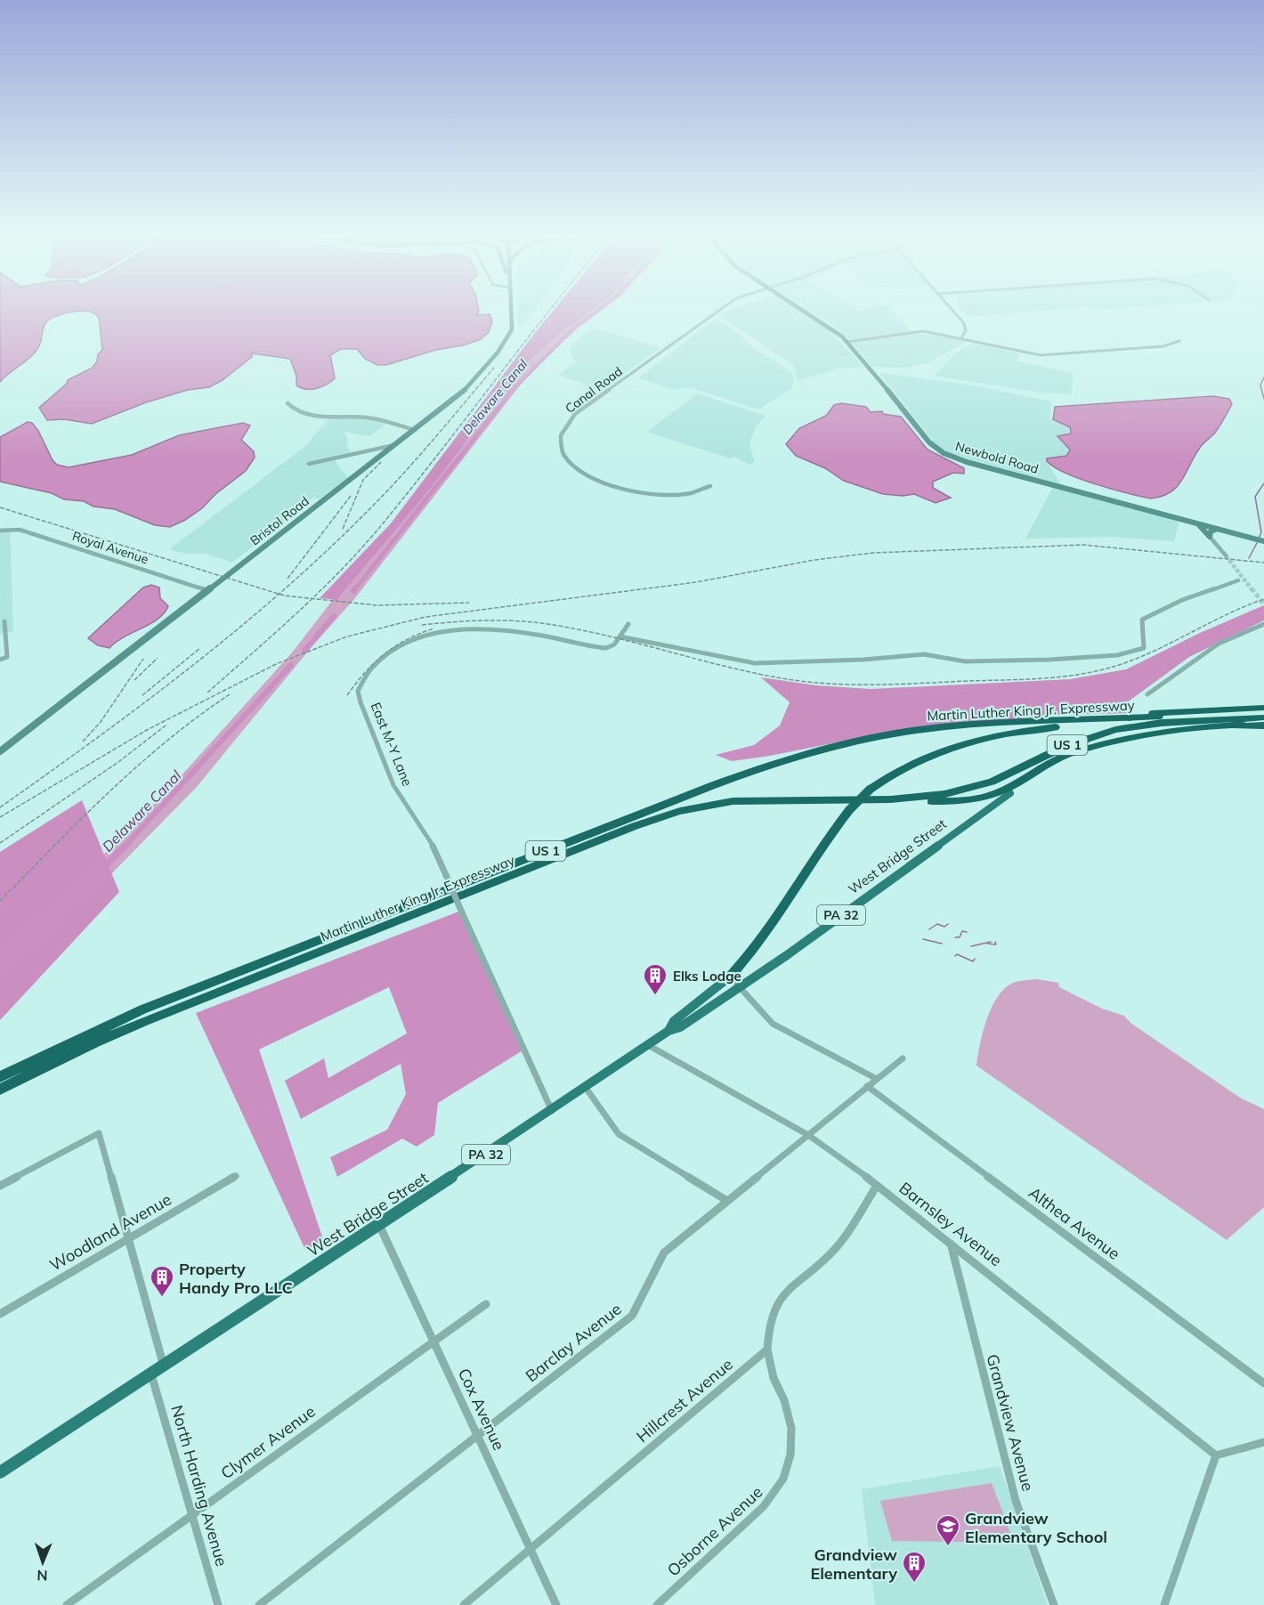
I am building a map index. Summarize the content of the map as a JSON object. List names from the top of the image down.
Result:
{
  "streets": {
    "highway": ["Martin Luther King Jr. Expressway", "US 1"],
    "main road": [
      "Newbold Road",
      "Bristol Road",
      "West Bridge Street",
      "PA 32"
    ],
    "street": [
      "Canal Road",
      "Royal Avenue",
      "East M-Y Lane",
      "Althea Avenue",
      "Barnsley Avenue",
      "Woodland Avenue",
      "Barclay Avenue",
      "Hillcrest Avenue",
      "Cox Avenue",
      "Grandview Avenue",
      "Clymer Avenue",
      "North Harding Avenue",
      "Osborne Avenue"
    ]
  },
  "crossings": [
    ["Bristol Road", "Royal Avenue"],
    ["East M-Y Lane", "West Bridge Street"],
    ["West Bridge Street", "Barnsley Avenue"],
    ["West Bridge Street", "Cox Avenue"],
    ["West Bridge Street", "North Harding Avenue"],
    ["Althea Avenue", "Barclay Avenue"],
    ["Barnsley Avenue", "Barclay Avenue"],
    ["Barnsley Avenue", "Grandview Avenue"],
    ["Barclay Avenue", "Cox Avenue"],
    ["Hillcrest Avenue", "Cox Avenue"],
    ["Hillcrest Avenue", "Osborne Avenue"],
    ["Cox Avenue", "Clymer Avenue"],
    ["Clymer Avenue", "North Harding Avenue"]
  ],
  "water": ["Delaware Canal"],
  "places": {
    "building": ["Elks Lodge", "Property Handy Pro LLC", "Grandview Elementary"],
    "school or university": ["Grandview Elementary School"]
  },
  "north": "bottom"
}
